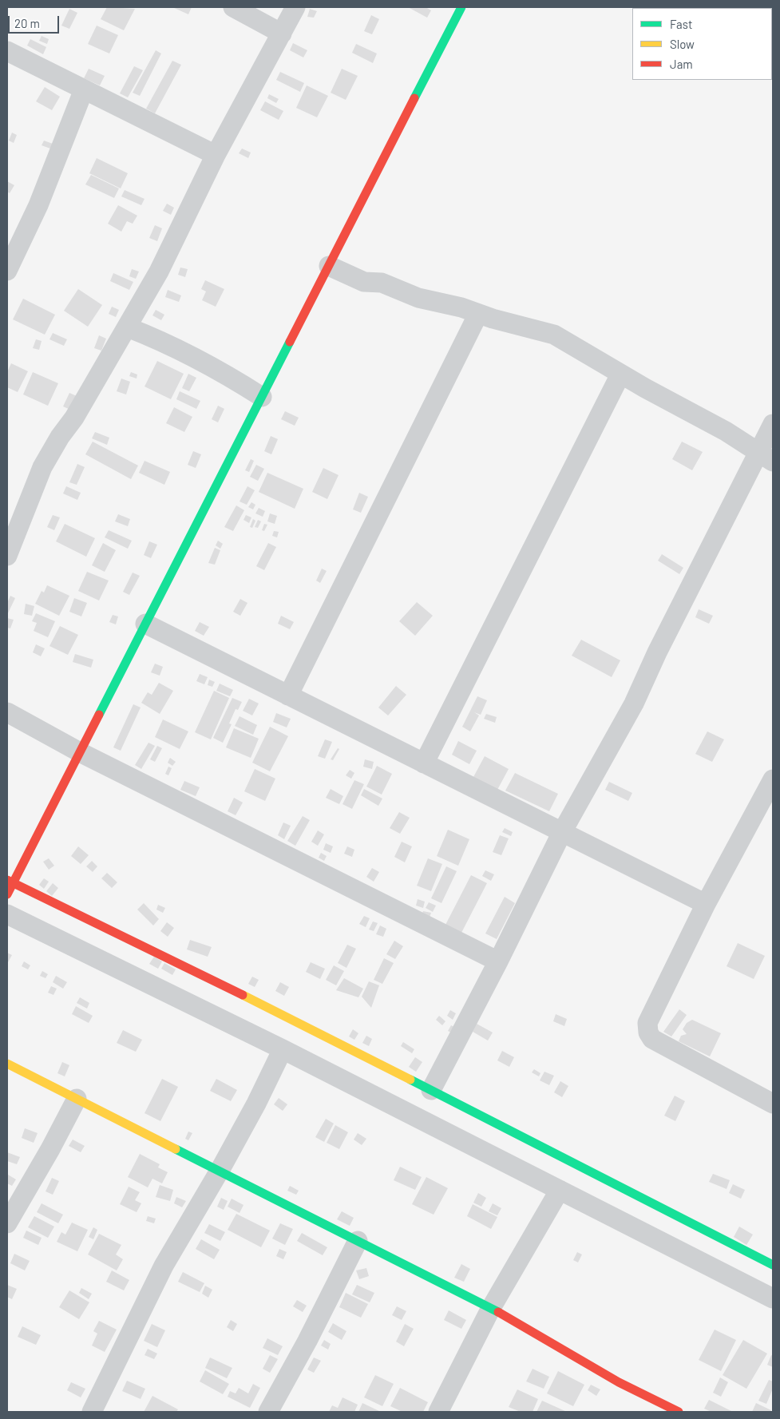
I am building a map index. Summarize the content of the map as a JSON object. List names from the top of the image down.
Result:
{
  "legend": ["Fast", "Slow", "Jam"],
  "scale_bar": "20 m"
}
